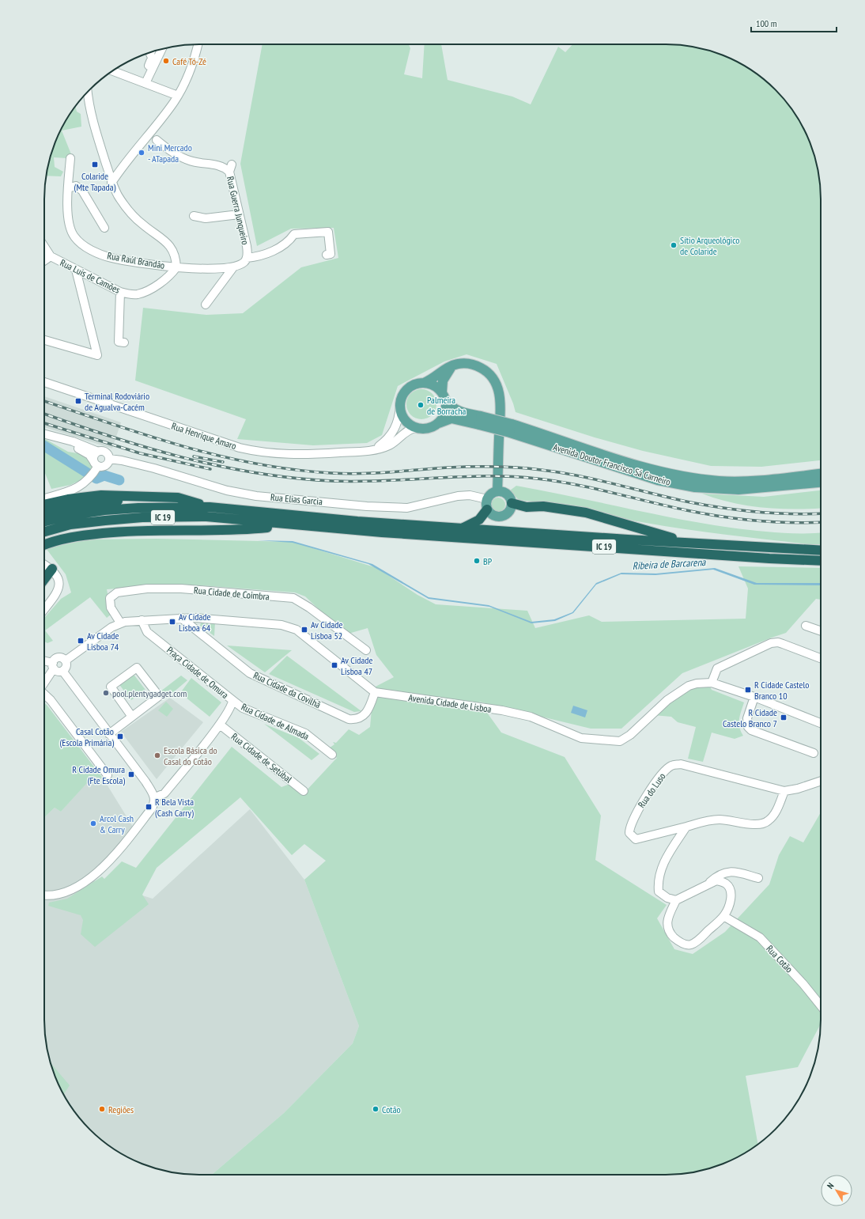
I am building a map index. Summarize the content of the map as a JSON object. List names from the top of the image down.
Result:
{
  "streets": {
    "highway": ["IC 19"],
    "main road": ["Avenida Doutor Francisco Sá Carneiro"],
    "street": [
      "Rua Guerra Junqueiro",
      "Rua Raúl Brandão",
      "Rua Luis de Camões",
      "Rua Henrique Amaro",
      "Rua Elias Garcia",
      "Rua Cidade de Coimbra",
      "Praça Cidade de Omura",
      "Rua Cidade da Covilhã",
      "Avenida Cidade de Lisboa",
      "Rua Cidade de Almada",
      "Rua Cidade de Setúbal",
      "Rua do Luso",
      "Rua Cotão"
    ]
  },
  "crossings": [
    ["Rua Guerra Junqueiro", "Rua Raúl Brandão"],
    ["Rua Guerra Junqueiro", "Rua Luis de Camões"],
    ["Rua Raúl Brandão", "Rua Luis de Camões"],
    ["Rua Henrique Amaro", "Avenida Doutor Francisco Sá Carneiro"],
    ["Praça Cidade de Omura", "Rua Cidade de Almada"],
    ["Praça Cidade de Omura", "Rua Cidade de Setúbal"],
    ["Rua Cidade da Covilhã", "Avenida Cidade de Lisboa"]
  ],
  "water": ["Ribeira de Barcarena"],
  "places": {
    "other": [
      "Café Tó-Zé",
      "Mini Mercado - ATapada",
      "Sítio Arqueológico de Colaride",
      "Palmeira de Borracha",
      "BP",
      "pool.plentygadget.com",
      "Escola Básica do Casal do Cotão",
      "Arcol Cash & Carry",
      "Regiões",
      "Cotão"
    ],
    "transit": [
      "Colaride (Mte Tapada)",
      "Terminal Rodoviário de Agualva-Cacém",
      "Av Cidade Lisboa 64",
      "Av Cidade Lisboa 52",
      "Av Cidade Lisboa 74",
      "Av Cidade Lisboa 47",
      "R Cidade Castelo Branco 10",
      "R Cidade Castelo Branco 7",
      "Casal Cotão (Escola Primária)",
      "R Cidade Omura (Fte Escola)",
      "R Bela Vista (Cash Carry)"
    ]
  },
  "scale_bar": "100 m",
  "north": "top left"
}
